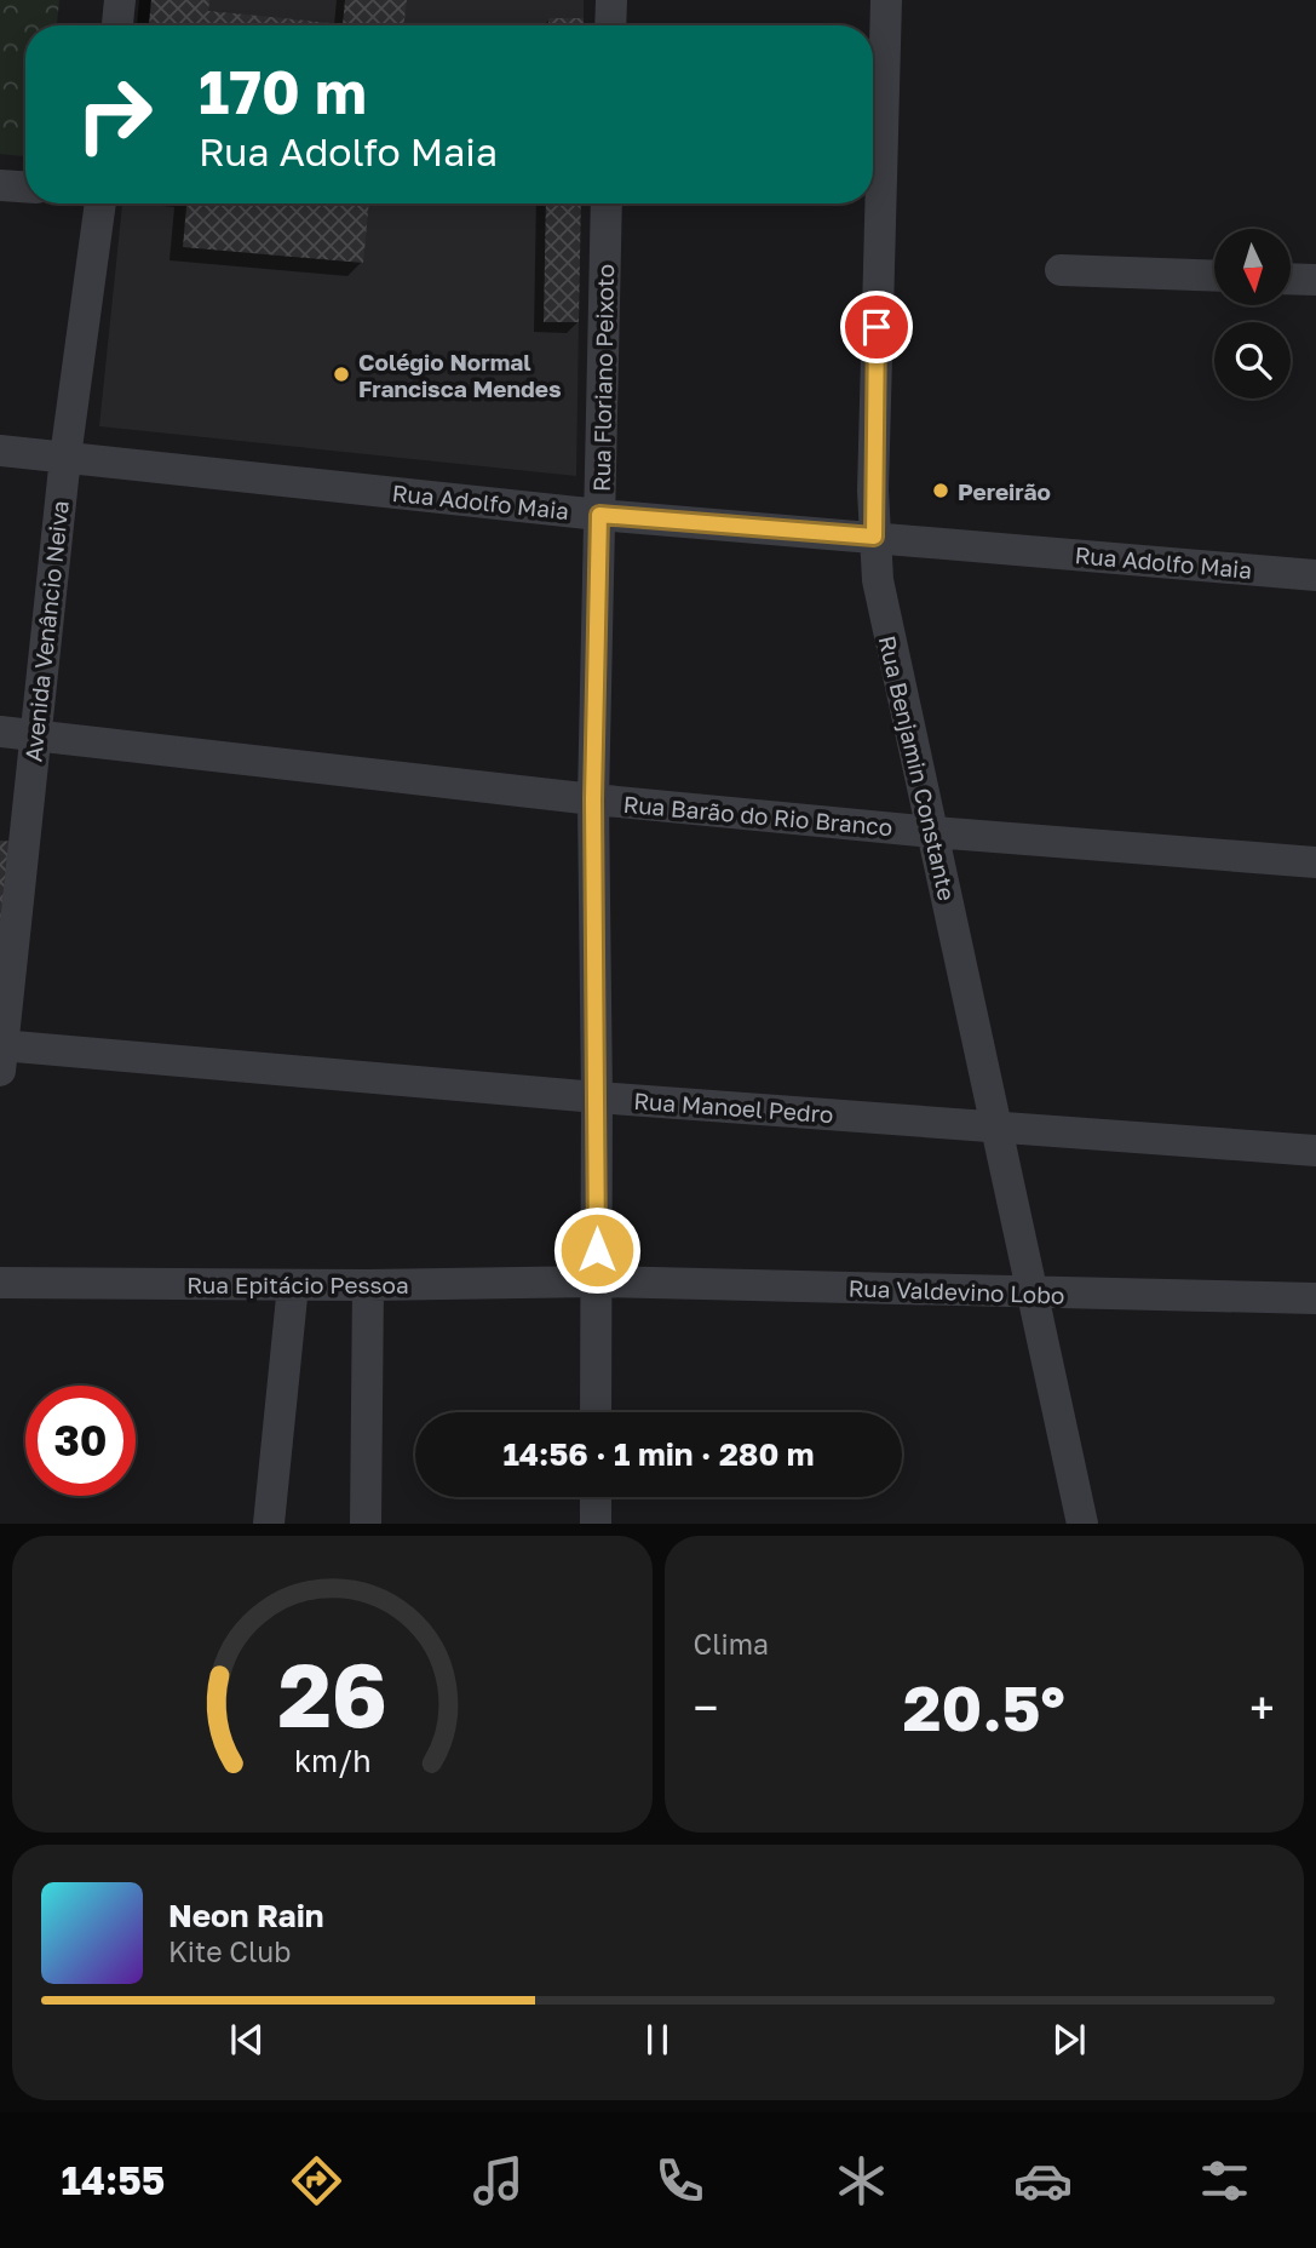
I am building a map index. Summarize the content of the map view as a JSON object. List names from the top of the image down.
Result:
{
  "streets": {
    "street": [
      "Rua Floriano Peixoto",
      "Rua Adolfo Maia",
      "Avenida Venâncio Neiva",
      "Rua Benjamin Constante",
      "Rua Barão do Rio Branco",
      "Rua Manoel Pedro",
      "Rua Epitácio Pessoa",
      "Rua Valdevino Lobo"
    ]
  },
  "crossings": [
    ["Rua Floriano Peixoto", "Rua Adolfo Maia"],
    ["Rua Floriano Peixoto", "Rua Barão do Rio Branco"],
    ["Rua Floriano Peixoto", "Rua Manoel Pedro"],
    ["Rua Floriano Peixoto", "Rua Epitácio Pessoa"],
    ["Rua Floriano Peixoto", "Rua Valdevino Lobo"],
    ["Rua Adolfo Maia", "Avenida Venâncio Neiva"],
    ["Rua Adolfo Maia", "Rua Benjamin Constante"],
    ["Avenida Venâncio Neiva", "Rua Barão do Rio Branco"],
    ["Avenida Venâncio Neiva", "Rua Manoel Pedro"],
    ["Rua Benjamin Constante", "Rua Barão do Rio Branco"],
    ["Rua Benjamin Constante", "Rua Manoel Pedro"],
    ["Rua Benjamin Constante", "Rua Valdevino Lobo"],
    ["Rua Epitácio Pessoa", "Rua Valdevino Lobo"]
  ],
  "places": ["Colégio Normal Francisca Mendes", "Pereirão"],
  "north": "bottom",
  "page": {
    "turn": ["170 m", "Rua Adolfo Maia"],
    "limit": "30",
    "trip": "14:56 · 1 min · 280 m",
    "tile": "Clima",
    "heat": ["−", "20.5°", "+"],
    "song": ["Neon Rain", "Kite Club"],
    "tabs": "14:55",
    "gauge": ["26", "km/h"]
  }
}
